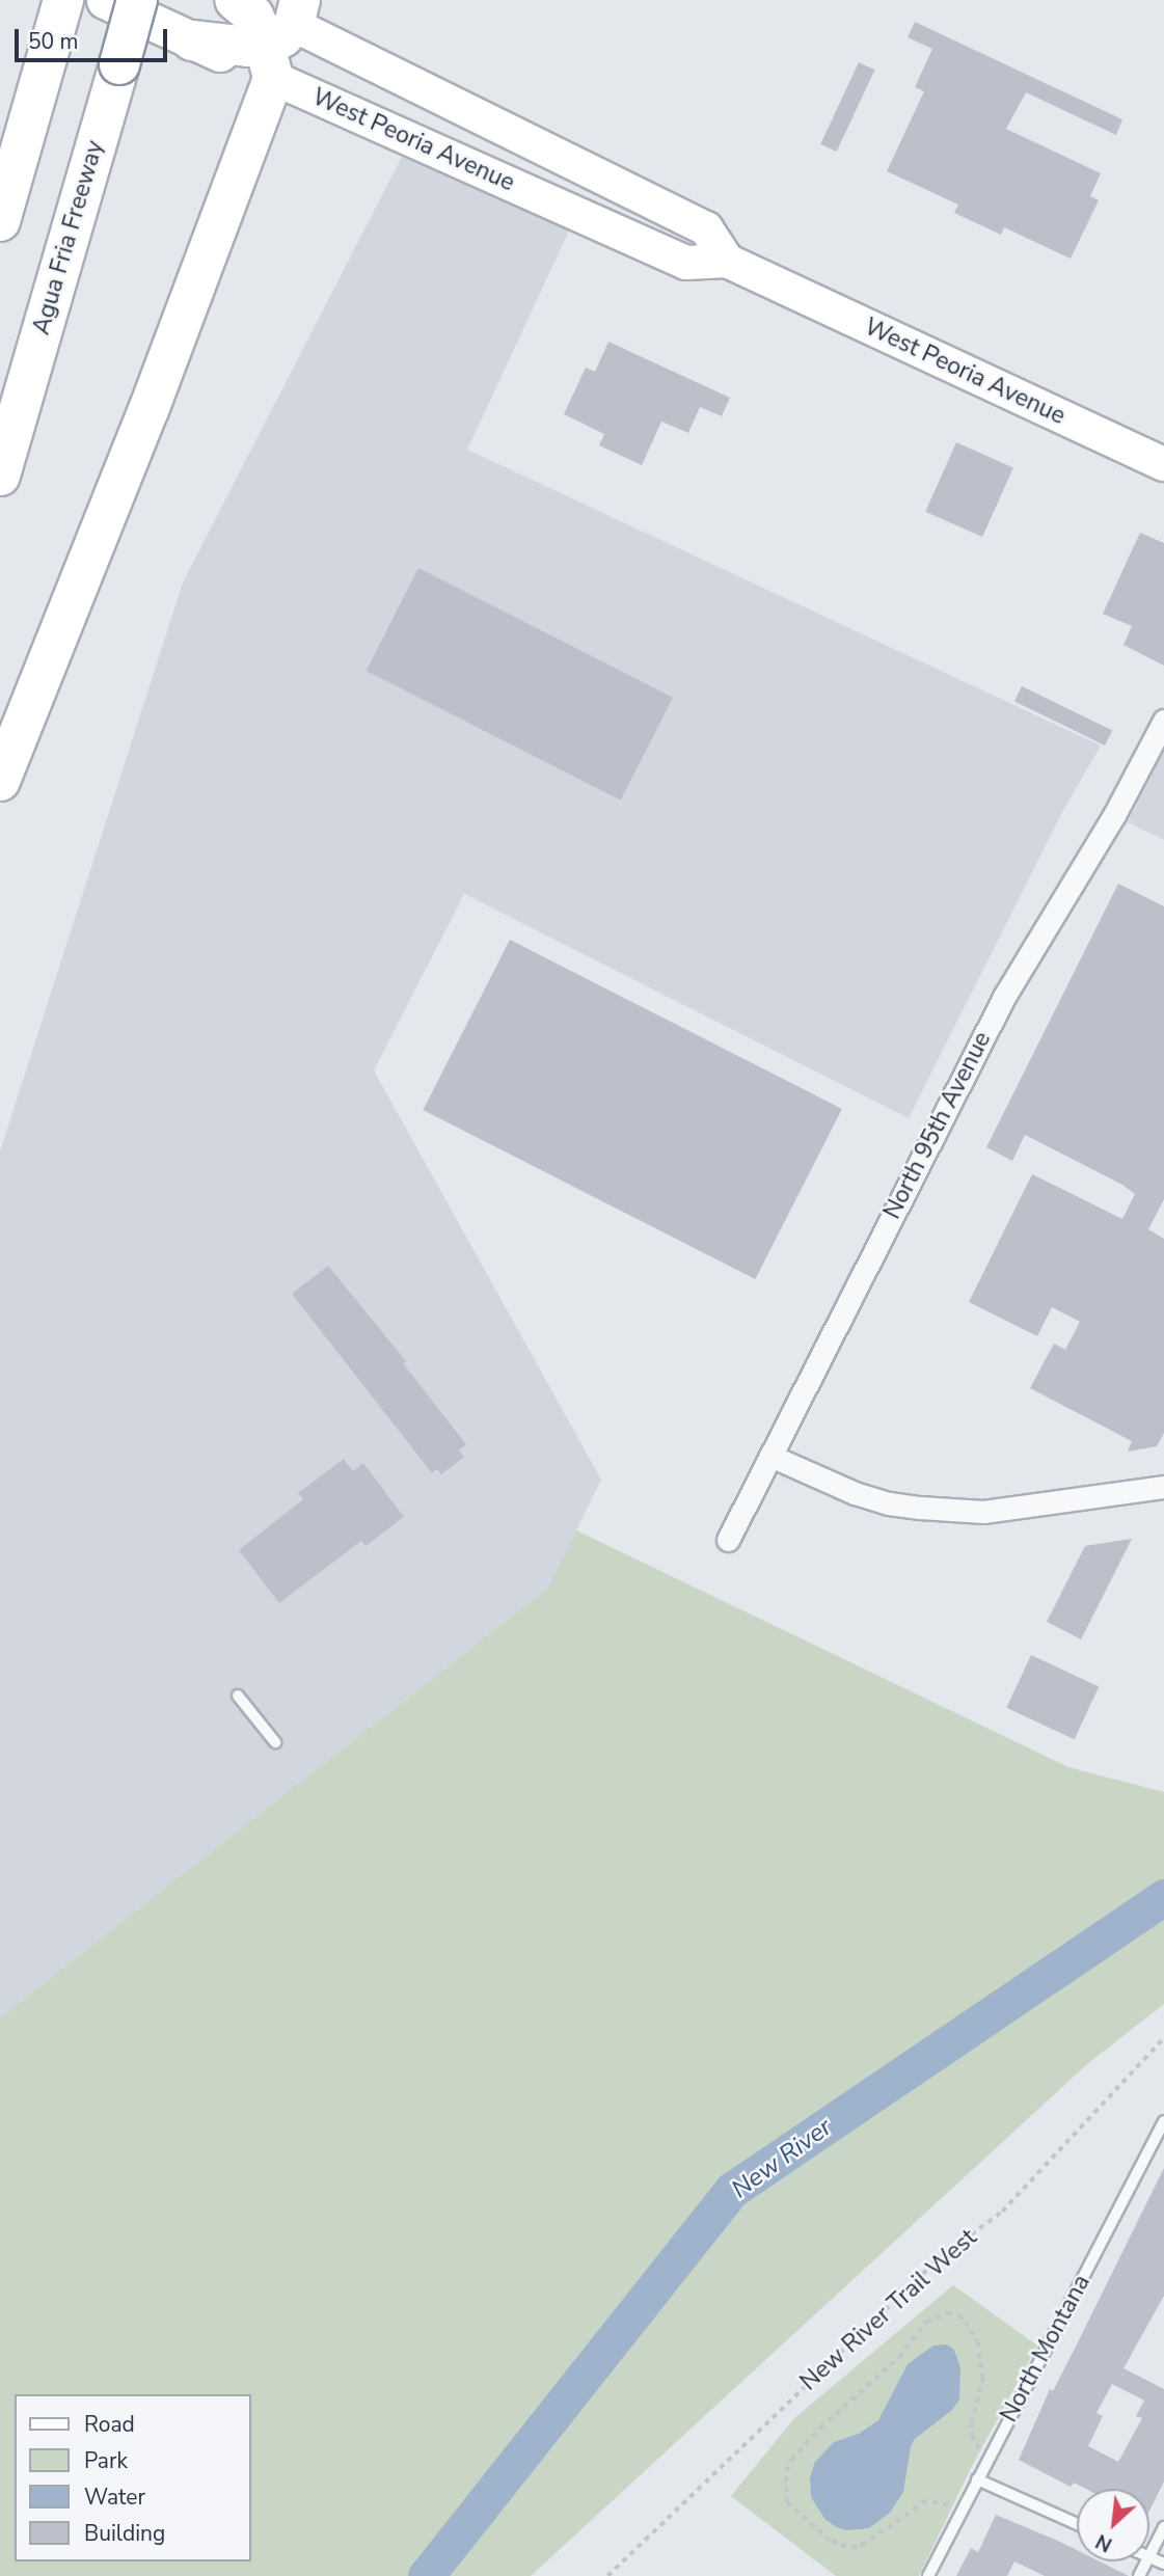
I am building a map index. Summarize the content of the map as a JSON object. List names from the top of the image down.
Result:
{
  "streets": {
    "highway": ["Agua Fria Freeway"],
    "main road": ["West Peoria Avenue"],
    "street": ["North 95th Avenue"],
    "lane": ["North Montana"],
    "path": ["New River Trail West"]
  },
  "water": ["New River"],
  "legend": [
    "Road",
    "Park",
    "Water",
    "Building"
  ],
  "scale_bar": "50 m",
  "north": "bottom left"
}
